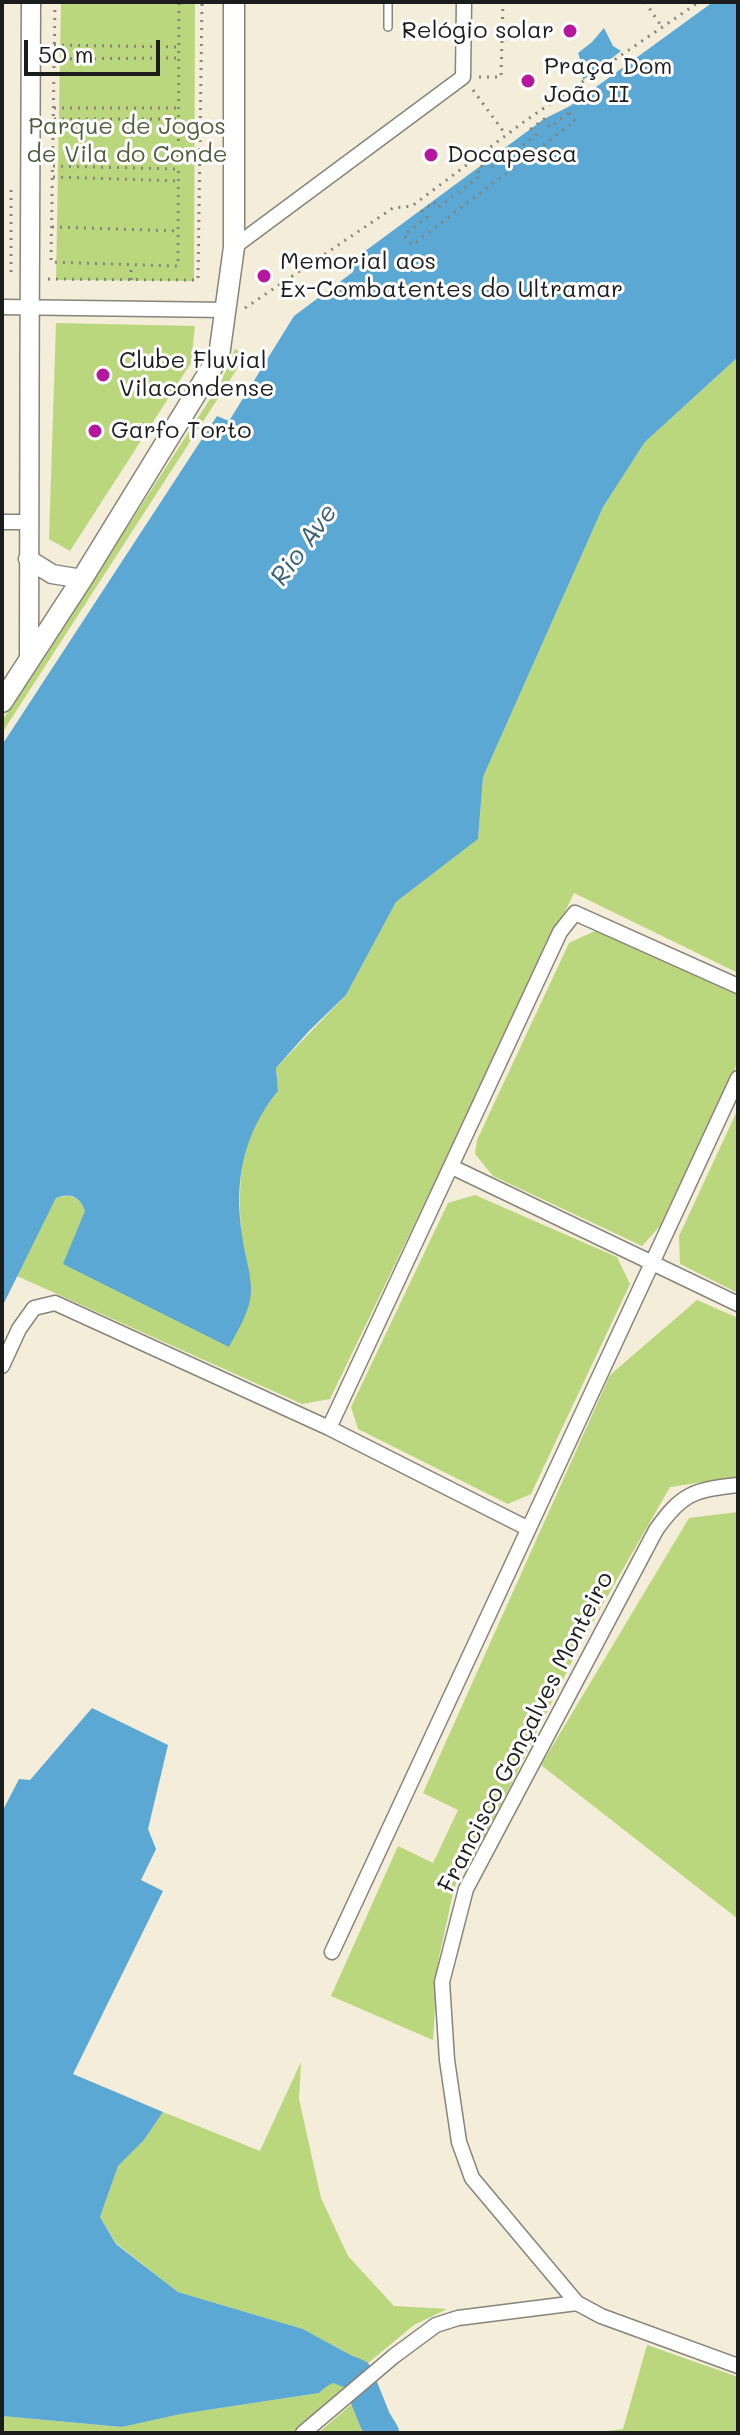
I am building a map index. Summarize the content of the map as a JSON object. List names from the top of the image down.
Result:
{
  "streets": {
    "street": ["Francisco Gonçalves Monteiro"]
  },
  "water": ["Rio Ave"],
  "parks": ["Parque de Jogos de Vila do Conde"],
  "places": [
    "Relógio solar",
    "Praça Dom João II",
    "Docapesca",
    "Memorial aos Ex-Combatentes do Ultramar",
    "Clube Fluvial Vilacondense",
    "Garfo Torto"
  ],
  "scale_bar": "50 m"
}
